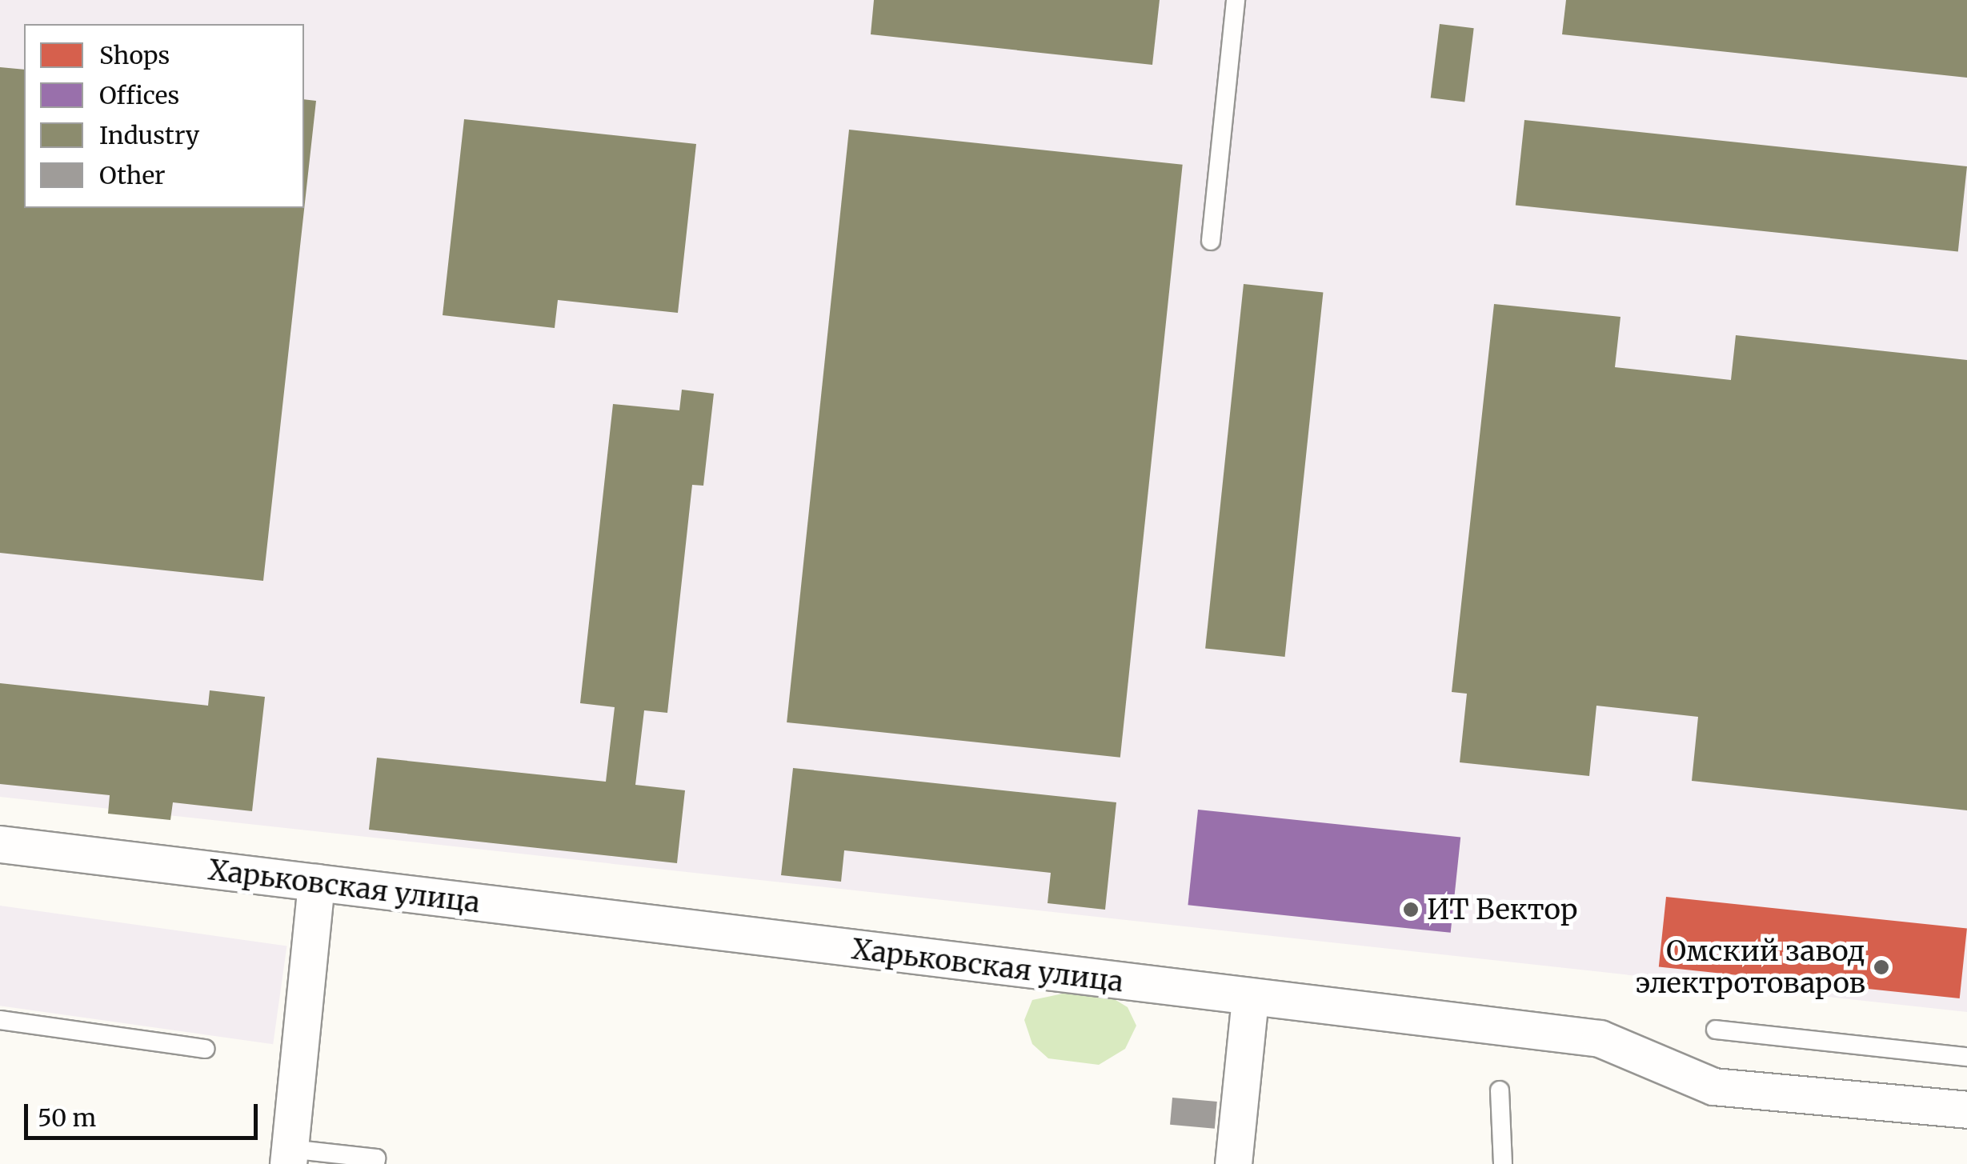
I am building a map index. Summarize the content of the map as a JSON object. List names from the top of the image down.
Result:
{
  "streets": {
    "street": ["Харьковская улица"]
  },
  "places": ["ИТ Вектор", "Омский завод электротоваров"],
  "legend": [
    "Shops",
    "Offices",
    "Industry",
    "Other"
  ],
  "scale_bar": "50 m"
}
